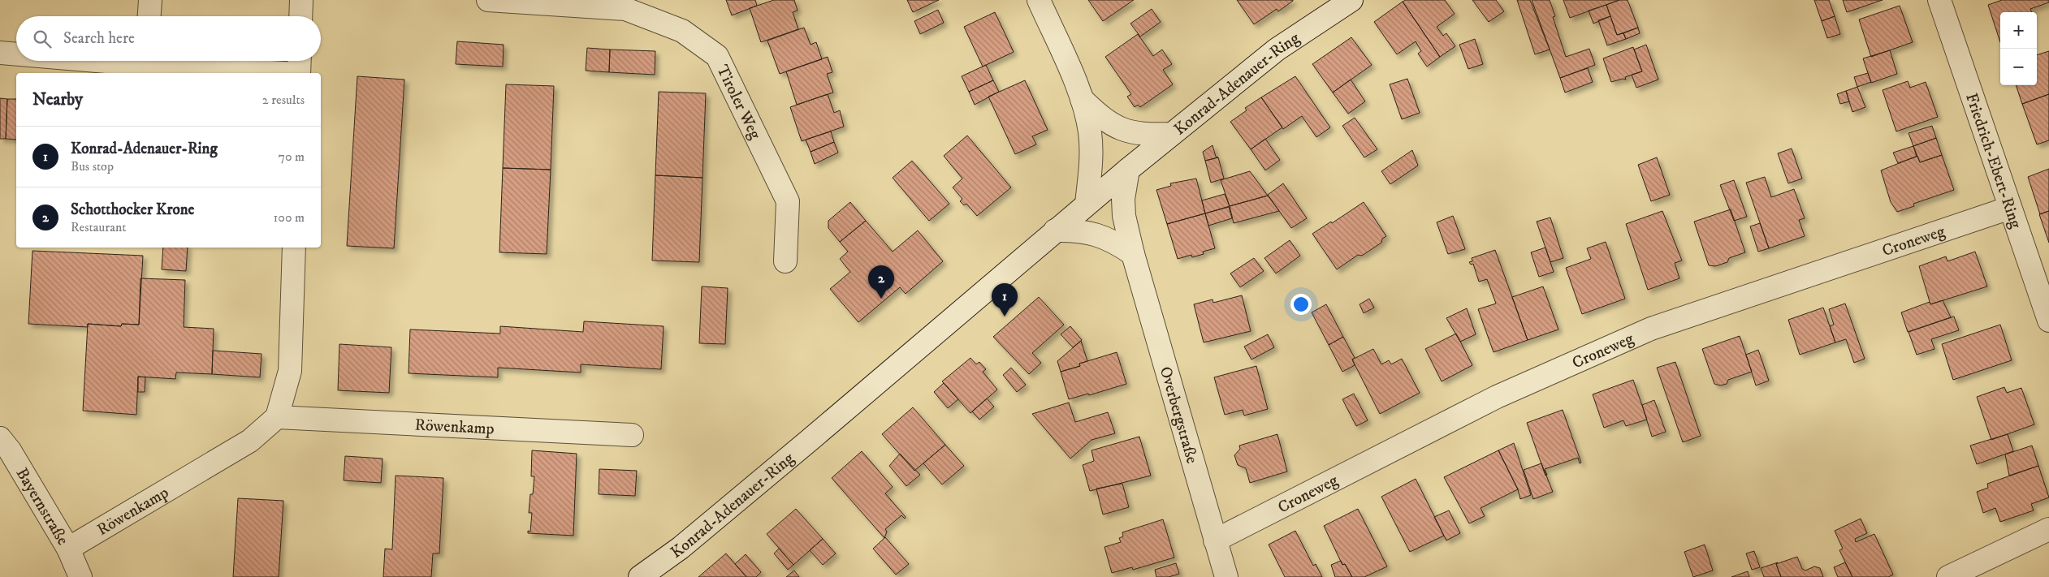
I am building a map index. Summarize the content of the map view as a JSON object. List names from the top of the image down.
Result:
{
  "streets": {
    "street": [
      "Konrad-Adenauer-Ring",
      "Tiroler Weg",
      "Friedrich-Ebert-Ring",
      "Croneweg",
      "Overbergstraße",
      "Röwenkamp",
      "Bayernstraße"
    ]
  },
  "crossings": [
    ["Konrad-Adenauer-Ring", "Overbergstraße"],
    ["Friedrich-Ebert-Ring", "Croneweg"],
    ["Croneweg", "Overbergstraße"],
    ["Röwenkamp", "Bayernstraße"]
  ],
  "page": {
    "map_buttons": ["+", "−"],
    "search": "Search here",
    "heading": ["Nearby", "2 results"],
    "list": [
      {
        "mark": "1",
        "name": "Konrad-Adenauer-Ring",
        "note": "Bus stop",
        "value": "70 m"
      },
      {
        "mark": "2",
        "name": "Schotthocker Krone",
        "note": "Restaurant",
        "value": "100 m"
      }
    ],
    "pins": ["2", "1"]
  }
}
